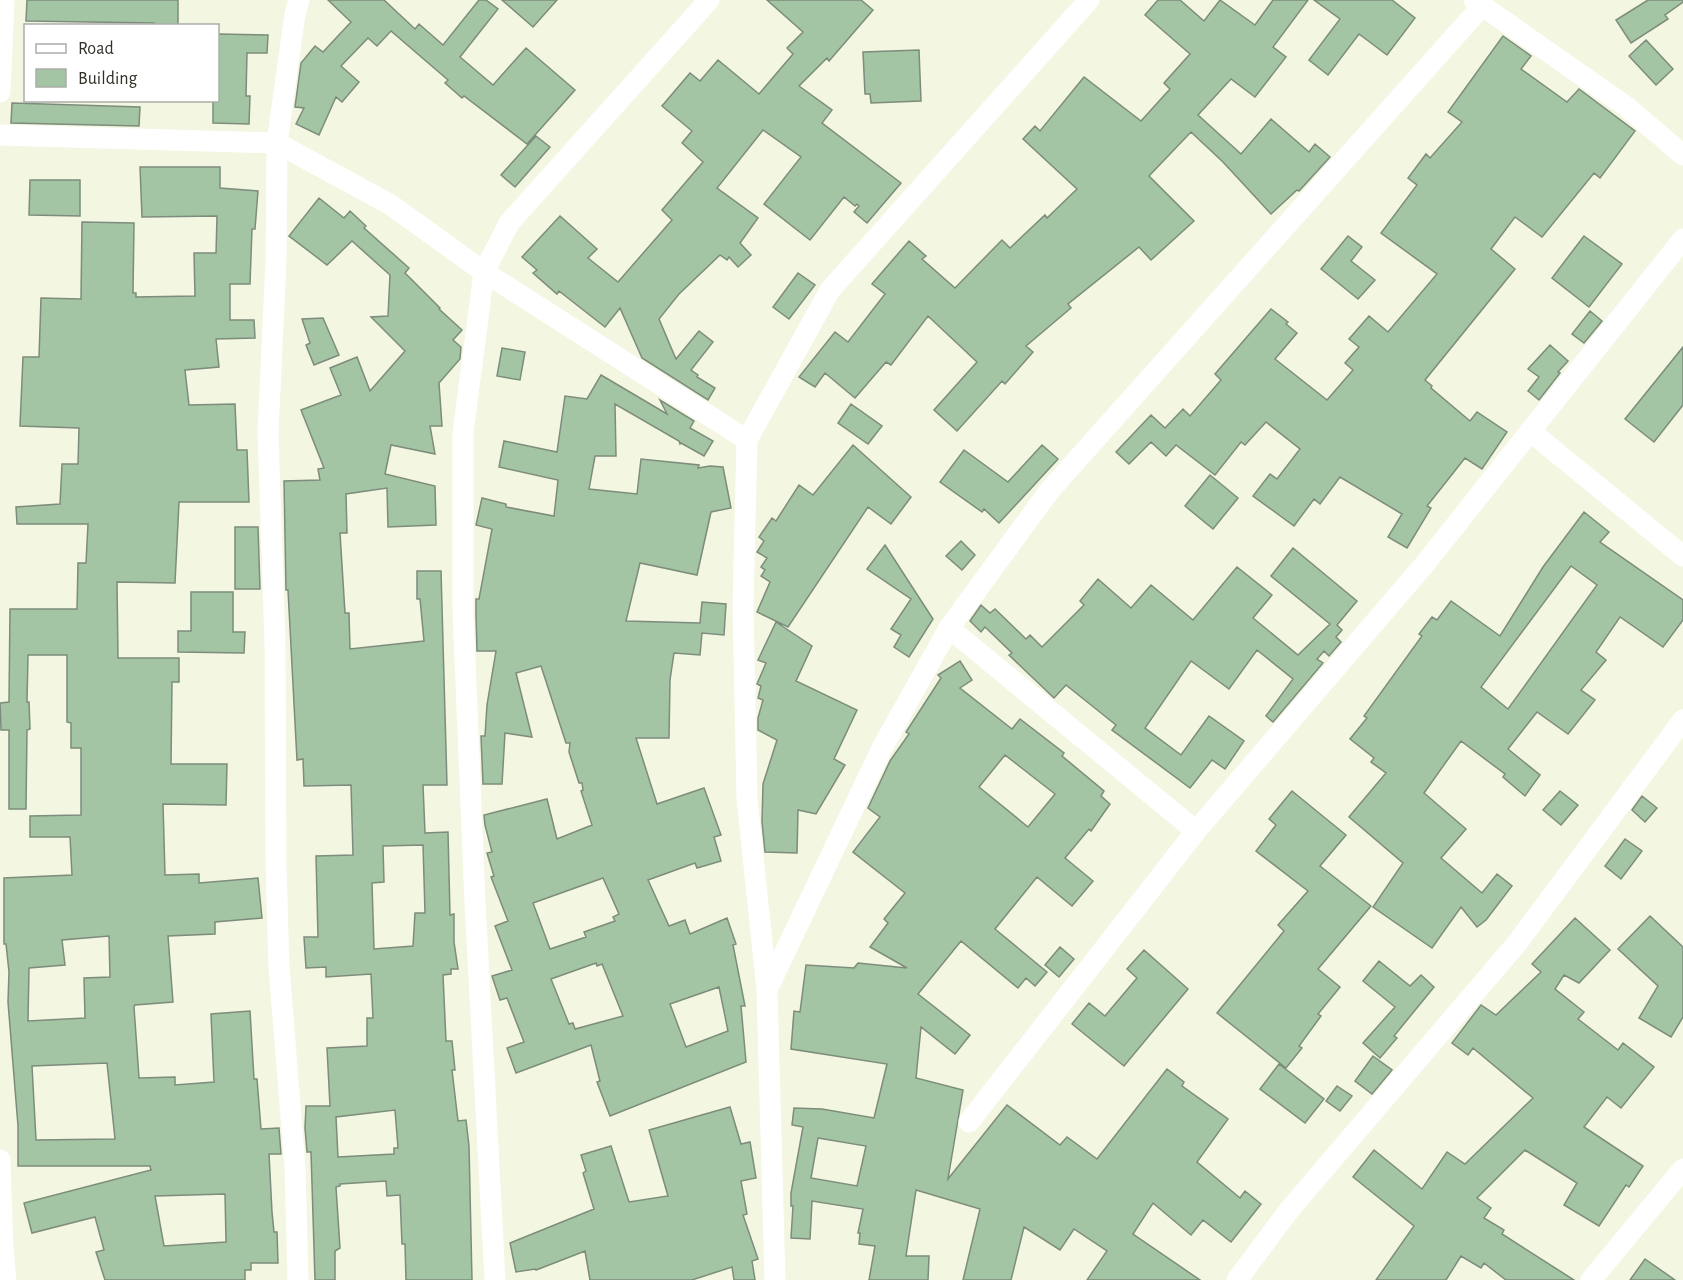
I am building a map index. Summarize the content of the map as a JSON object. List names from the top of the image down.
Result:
{
  "legend": ["Road", "Building"]
}
